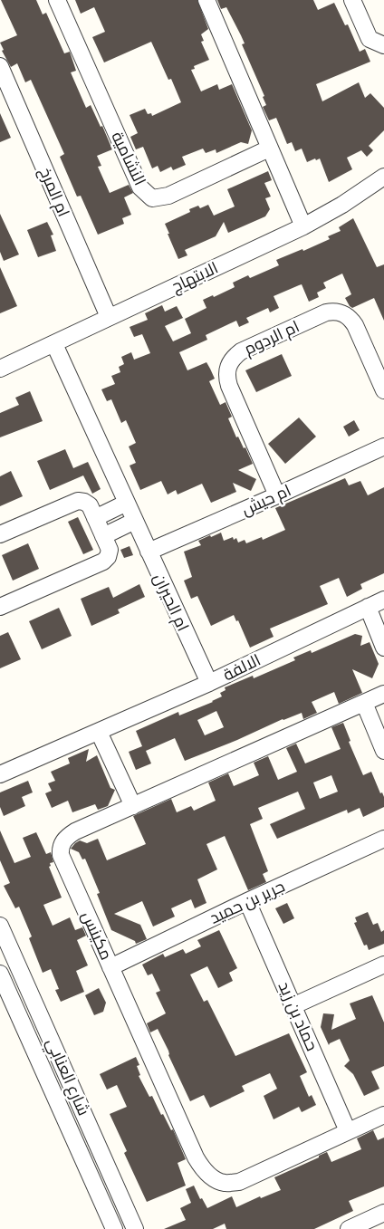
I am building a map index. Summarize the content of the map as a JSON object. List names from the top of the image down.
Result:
{
  "streets": {
    "street": [
      "النشامية",
      "ام المرخ",
      "الابتهاج",
      "ام الردوم",
      "ام حيش",
      "ام الحيران",
      "الالفة",
      "جرير بن حميد",
      "مكينس",
      "حماد بن زيد",
      "شارع العنابي"
    ]
  },
  "crossings": [
    ["ام المرخ", "الابتهاج"],
    ["الابتهاج", "ام الحيران"],
    ["ام الردوم", "ام حيش"],
    ["ام حيش", "ام الحيران"],
    ["ام الحيران", "الالفة"],
    ["جرير بن حميد", "مكينس"],
    ["جرير بن حميد", "حماد بن زيد"],
    ["مكينس", "حماد بن زيد"]
  ]
}
